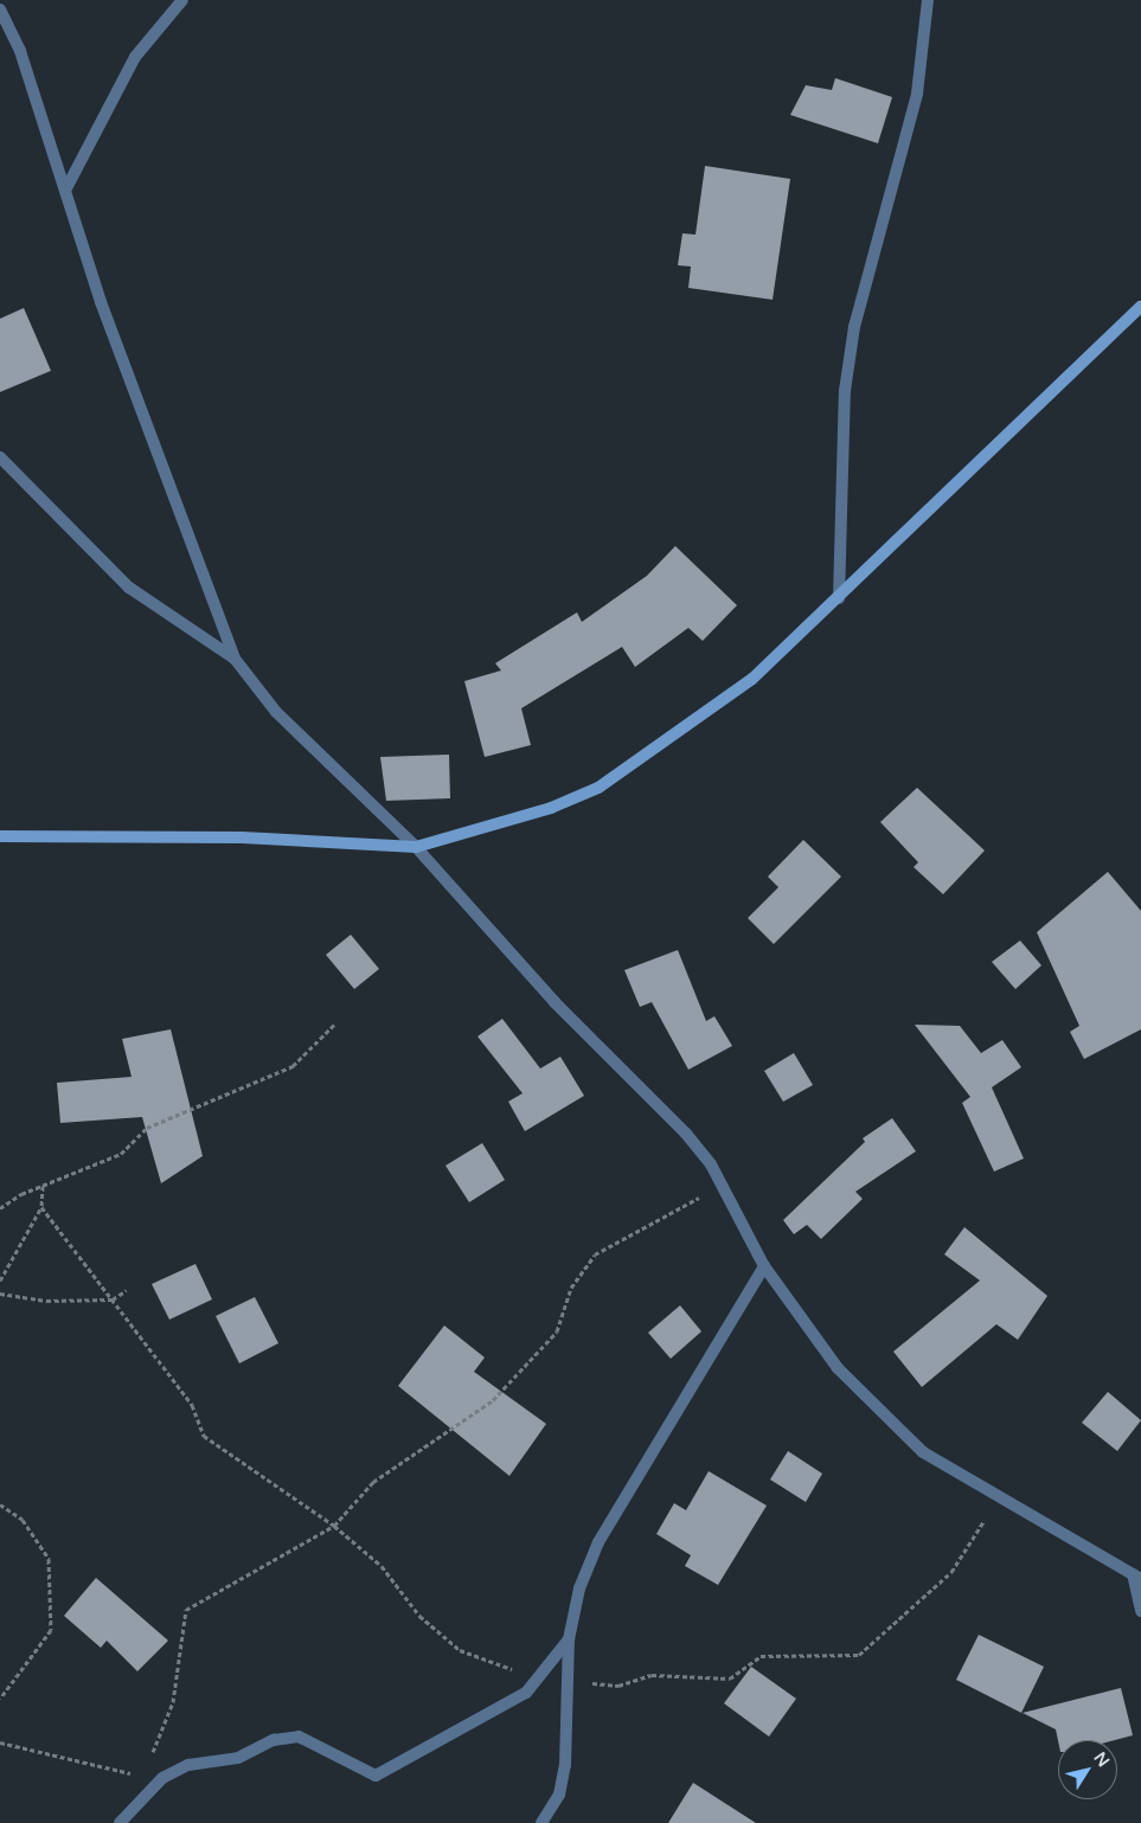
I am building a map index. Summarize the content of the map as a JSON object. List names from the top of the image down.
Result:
{
  "north": "top right"
}
